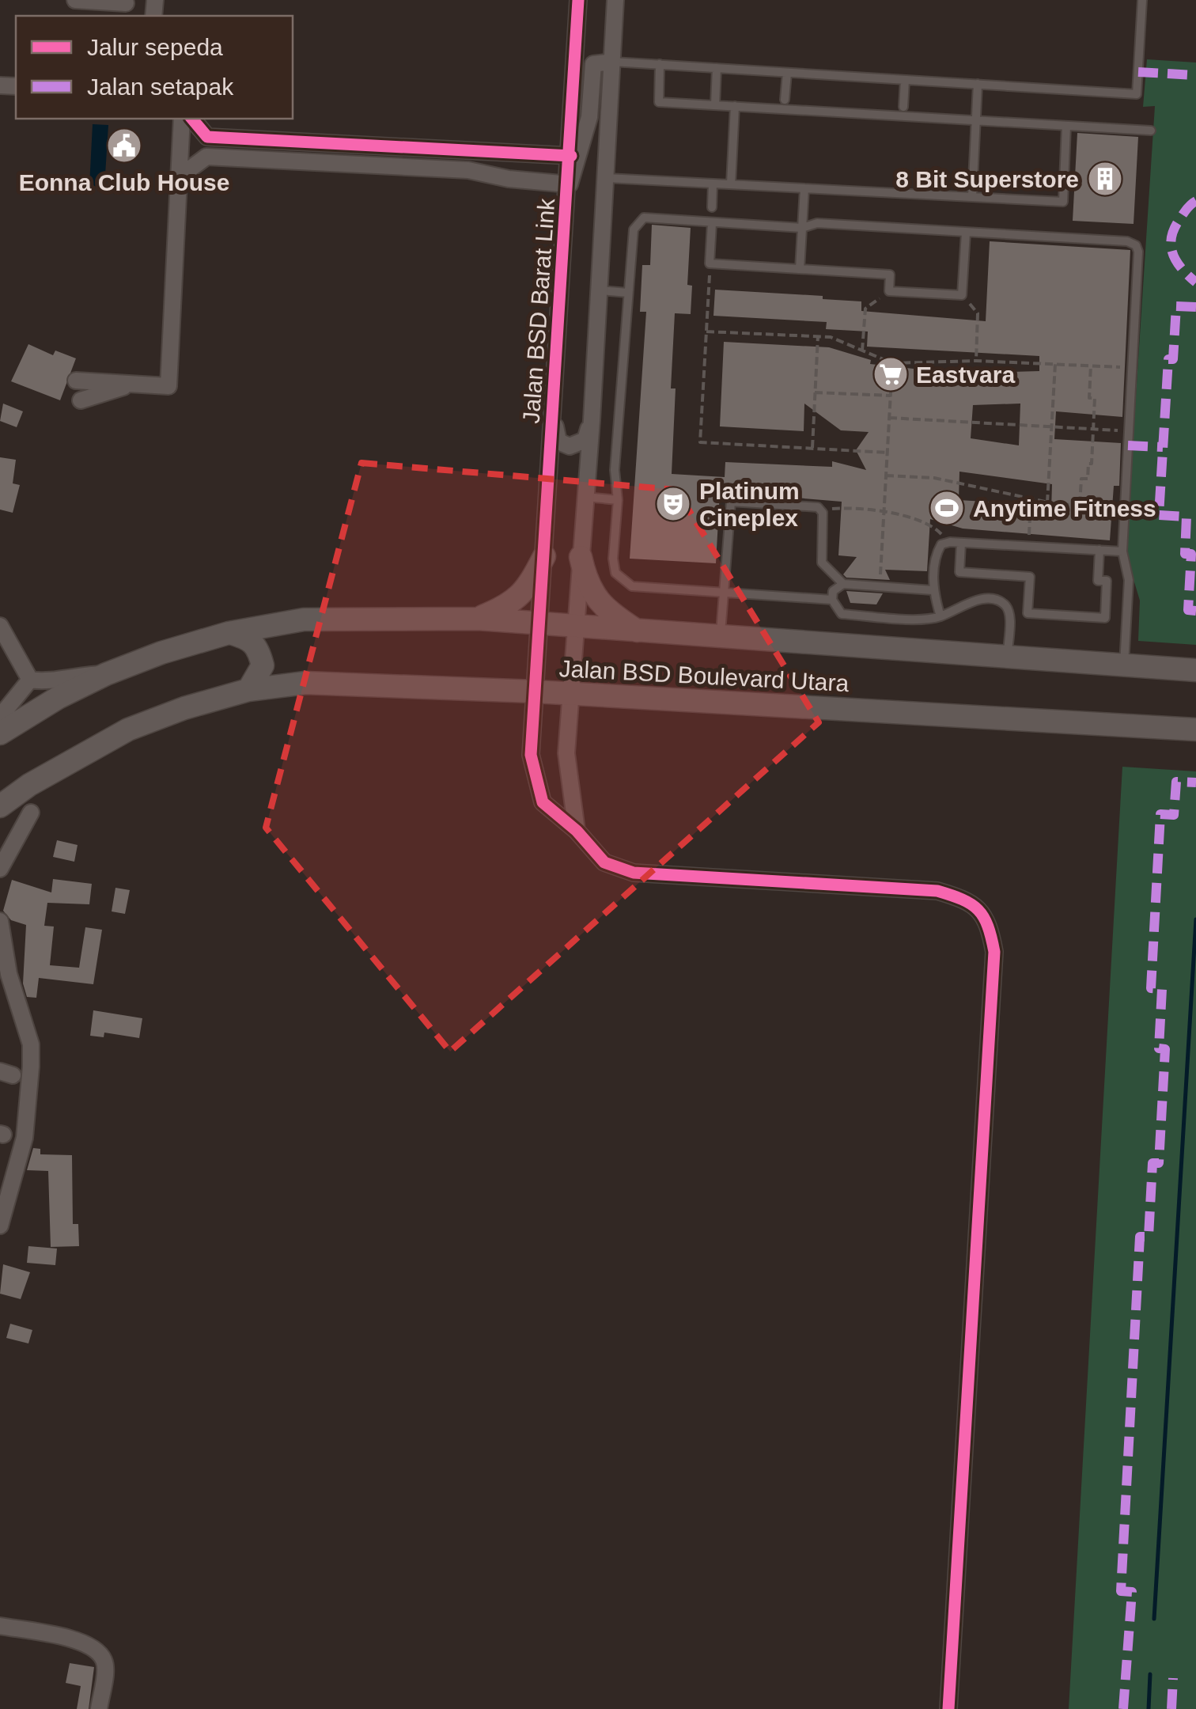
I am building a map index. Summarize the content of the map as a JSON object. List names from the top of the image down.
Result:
{
  "streets": {
    "main road": ["Jalan BSD Boulevard Utara"],
    "street": ["Jalan BSD Barat Link"]
  },
  "crossings": [
    ["Jalan BSD Barat Link", "Jalan BSD Boulevard Utara"]
  ],
  "places": {
    "public building": ["Eonna Club House"],
    "building": ["8 Bit Superstore"],
    "supermarket": ["Eastvara"],
    "theatre": ["Platinum Cineplex"],
    "sports": ["Anytime Fitness"]
  },
  "legend": ["Jalur sepeda", "Jalan setapak"]
}
